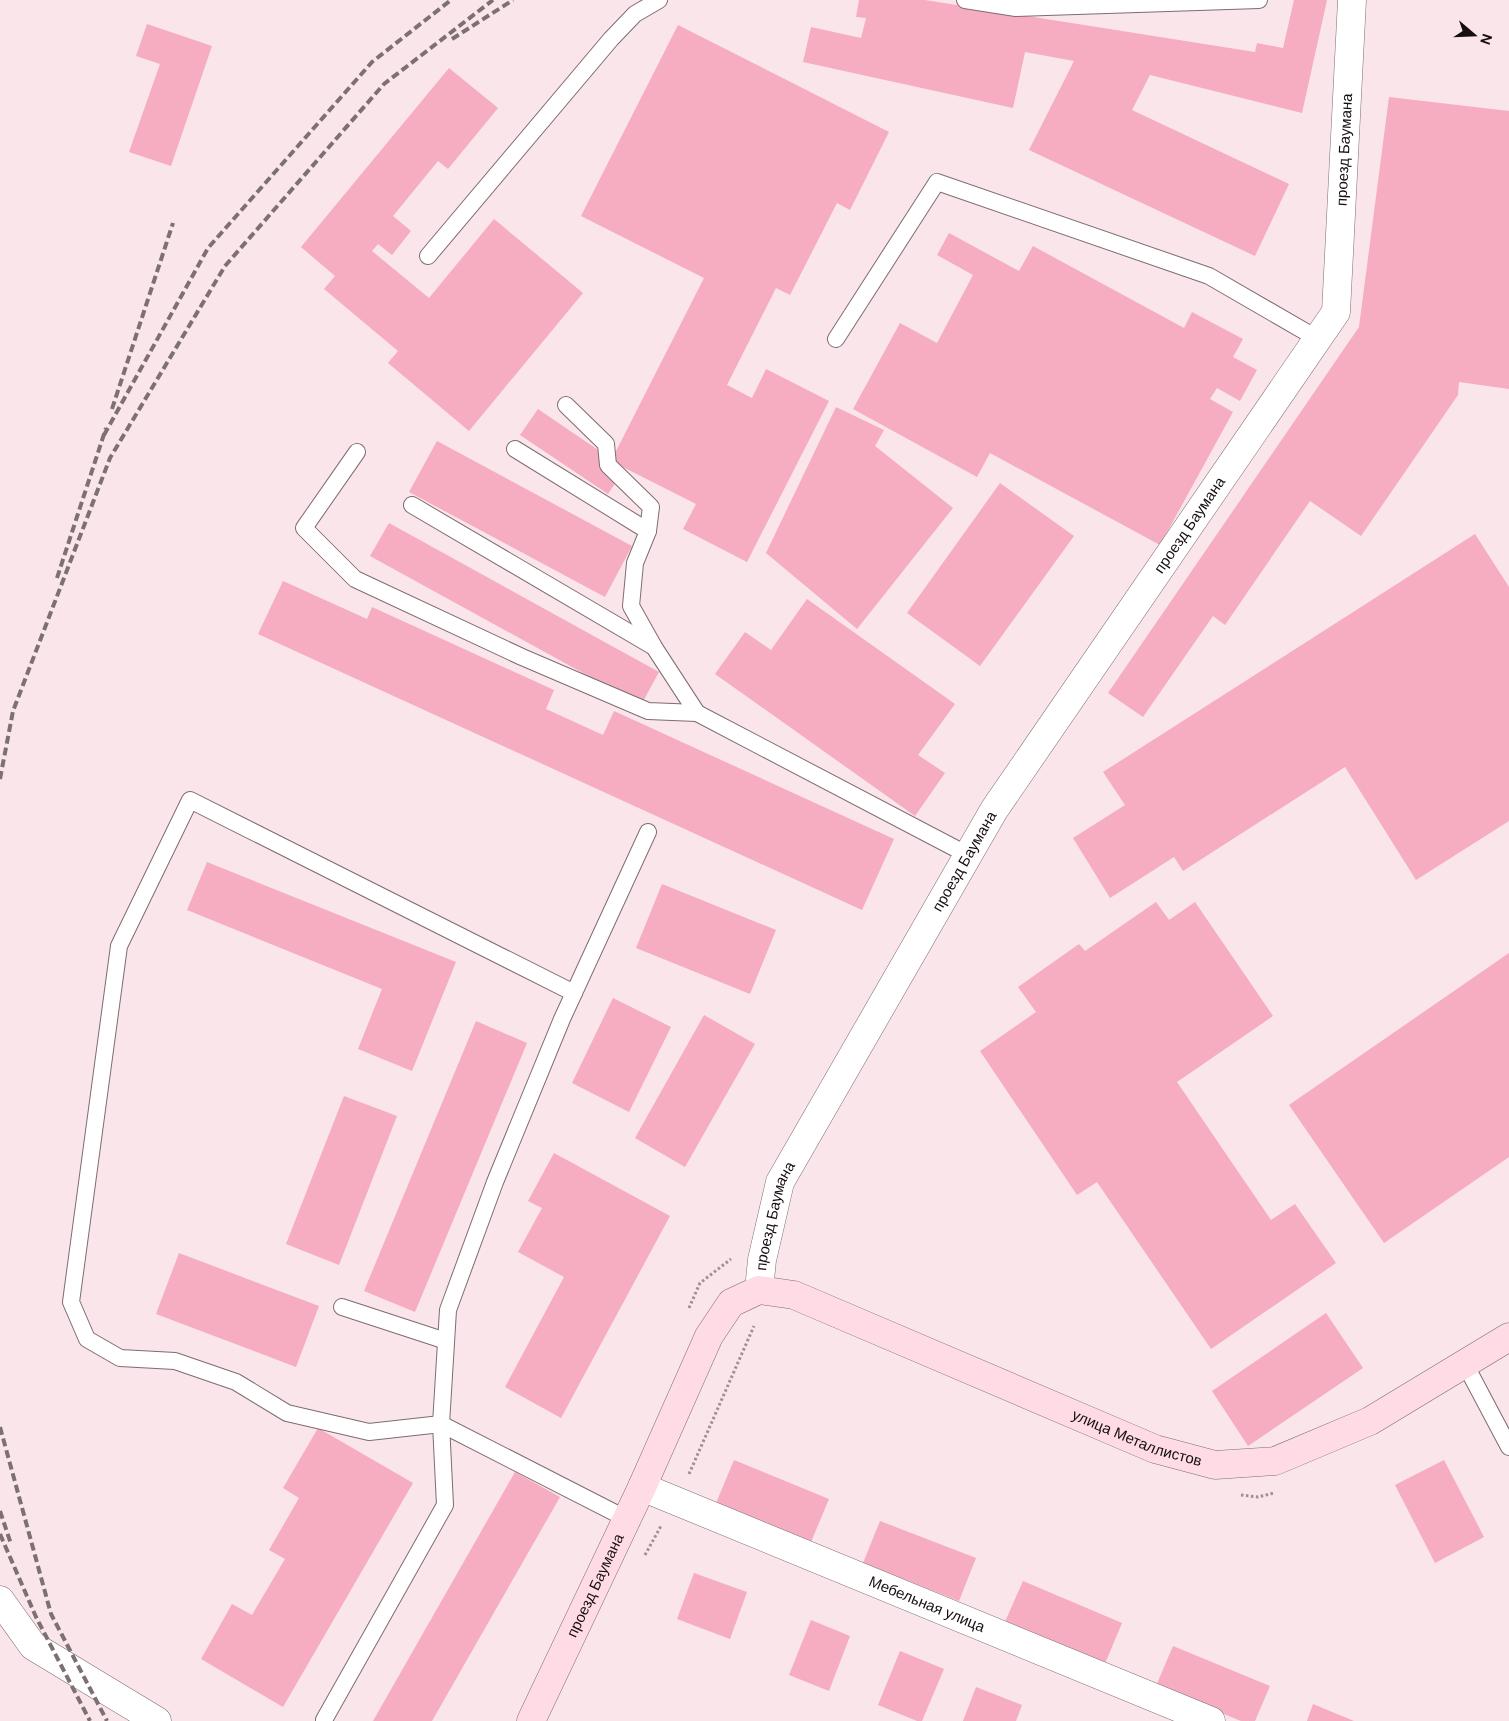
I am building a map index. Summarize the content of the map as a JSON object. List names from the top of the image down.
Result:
{
  "streets": {
    "street": ["проезд Баумана", "улица Металлистов", "Мебельная улица"]
  },
  "crossings": [
    ["проезд Баумана", "улица Металлистов"],
    ["проезд Баумана", "Мебельная улица"]
  ],
  "north": "right"
}
